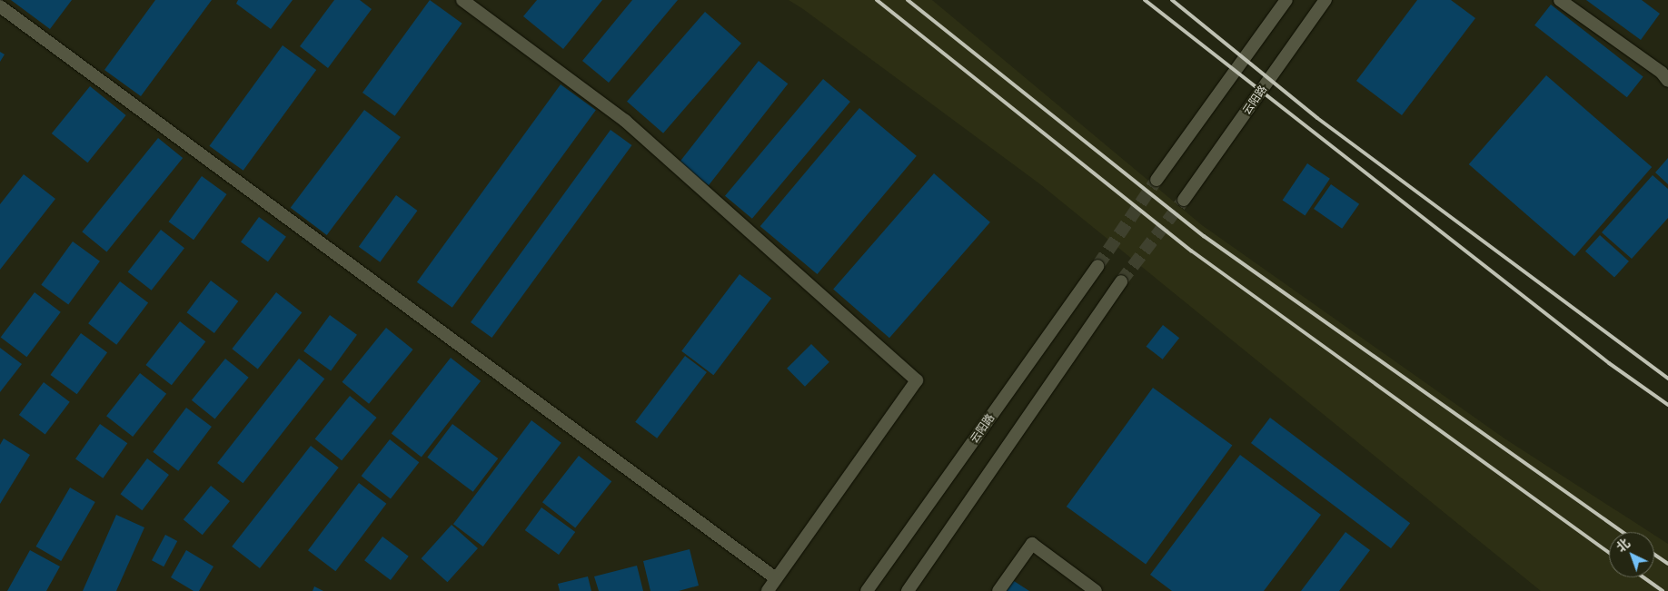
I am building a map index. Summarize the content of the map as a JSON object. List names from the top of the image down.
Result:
{
  "streets": {
    "street": ["云阳路"]
  },
  "north": "top left"
}
